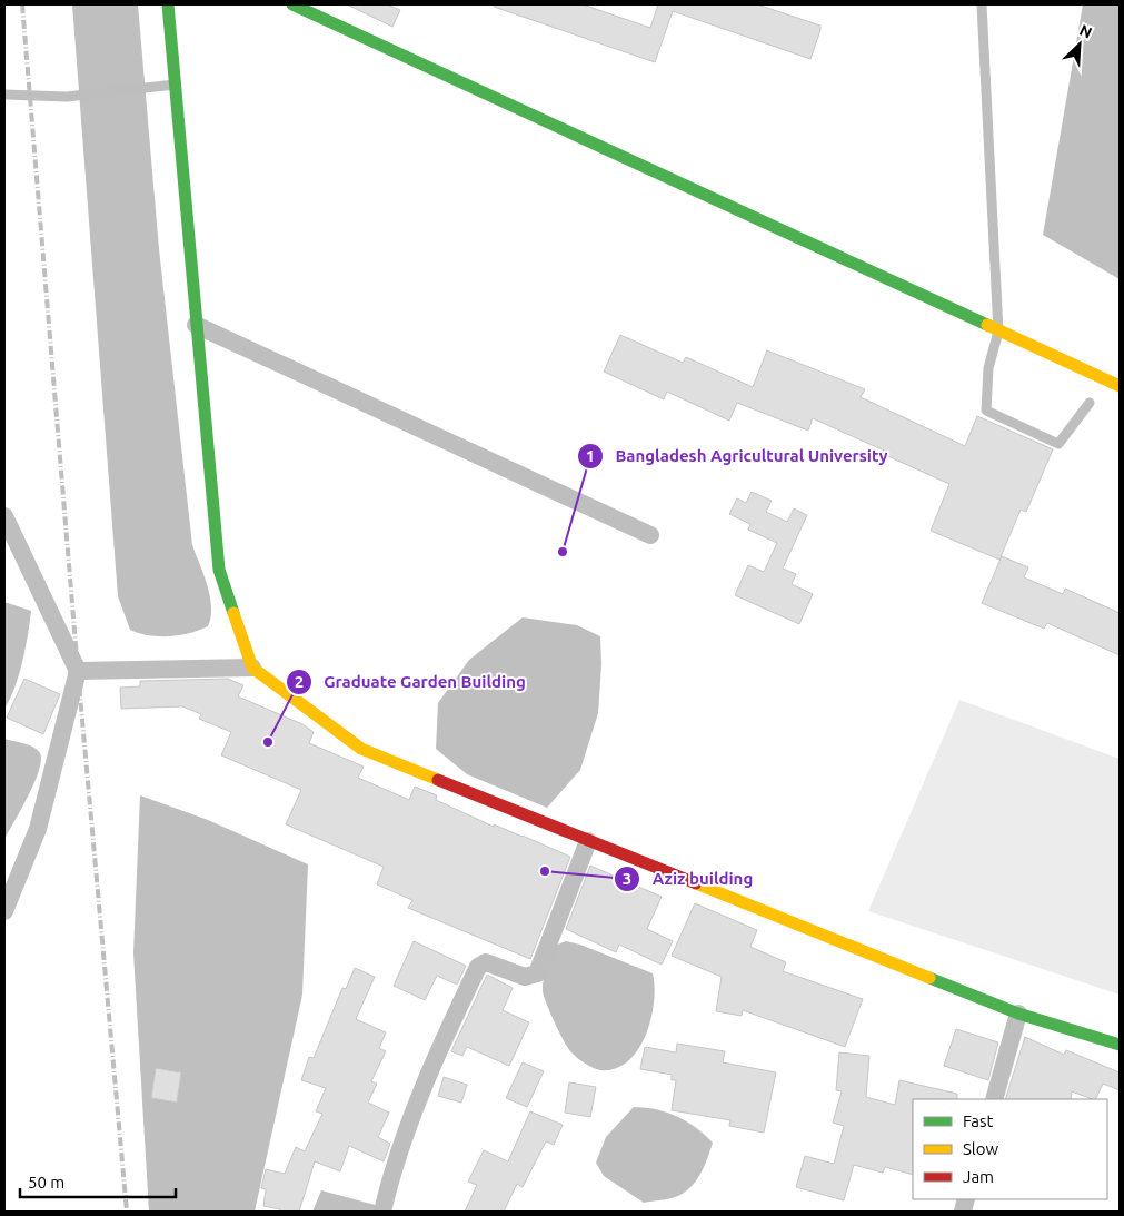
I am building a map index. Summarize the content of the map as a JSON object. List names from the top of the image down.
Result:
{
  "places": ["Bangladesh Agricultural University", "Graduate Garden Building", "Aziz building"],
  "legend": ["Fast", "Slow", "Jam"],
  "scale_bar": "50 m",
  "north": "top right"
}
